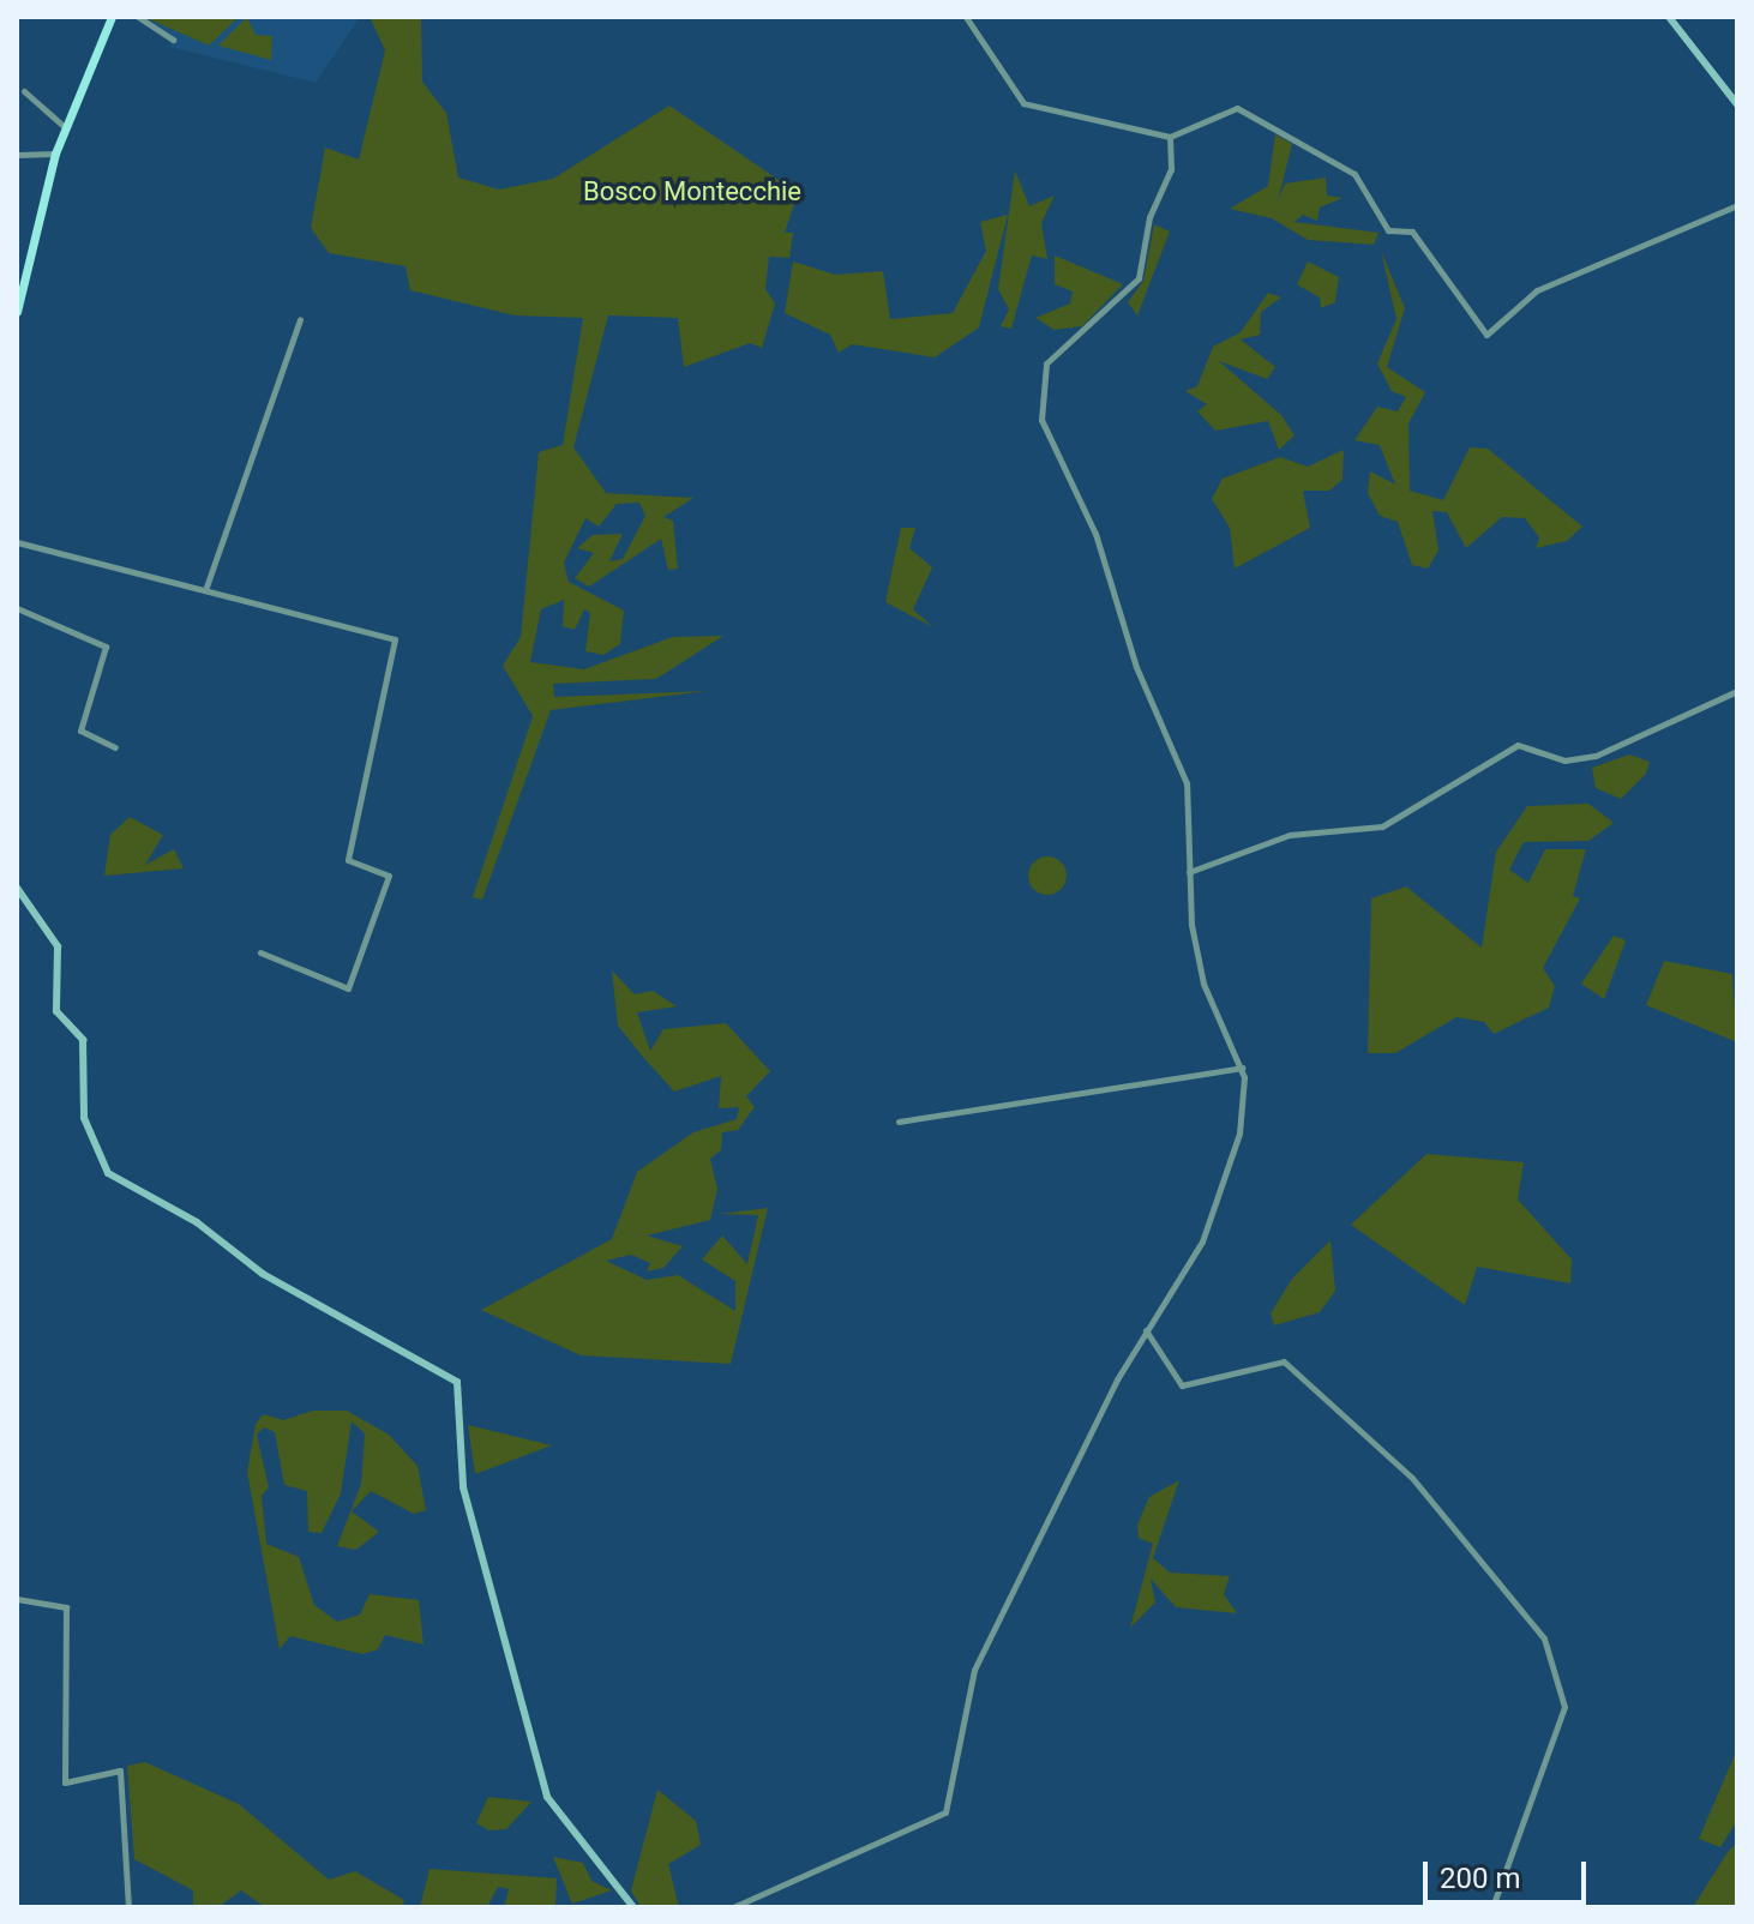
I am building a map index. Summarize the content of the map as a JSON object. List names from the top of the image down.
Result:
{
  "parks": ["Bosco Montecchie"],
  "scale_bar": "200 m"
}
